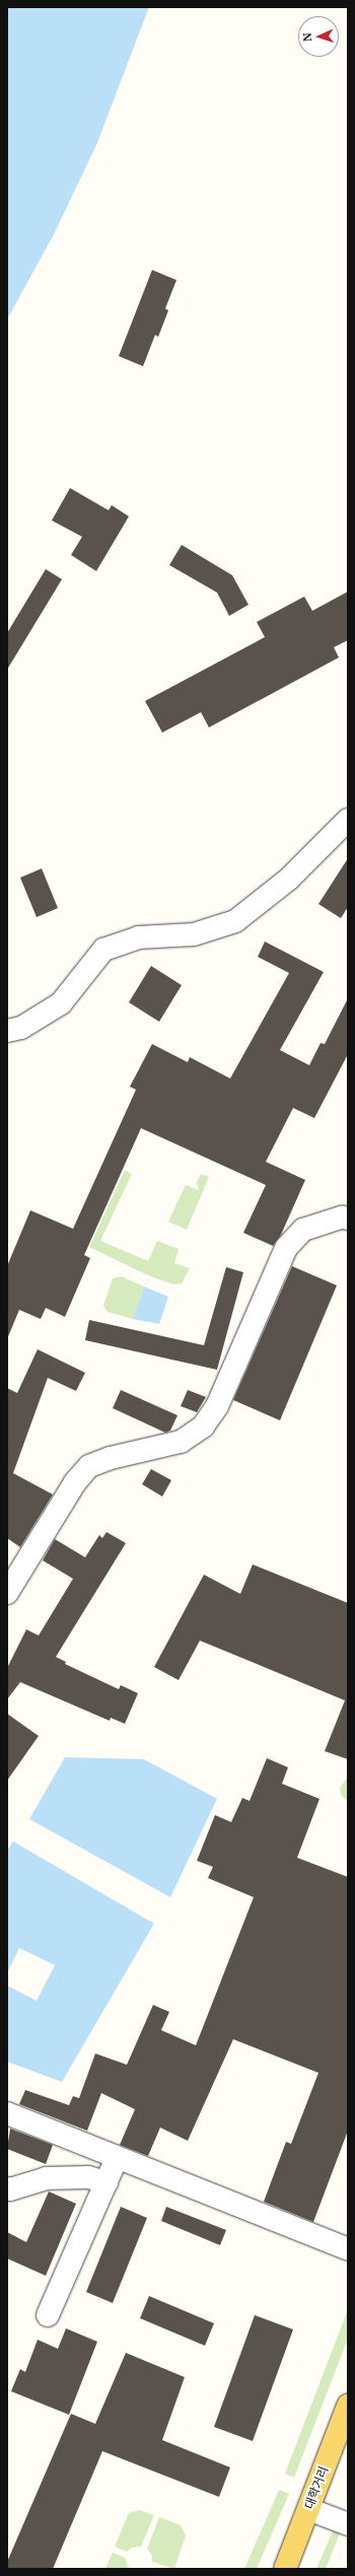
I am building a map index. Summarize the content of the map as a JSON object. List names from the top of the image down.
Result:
{
  "streets": {
    "main road": ["대학거리"]
  },
  "north": "left"
}
